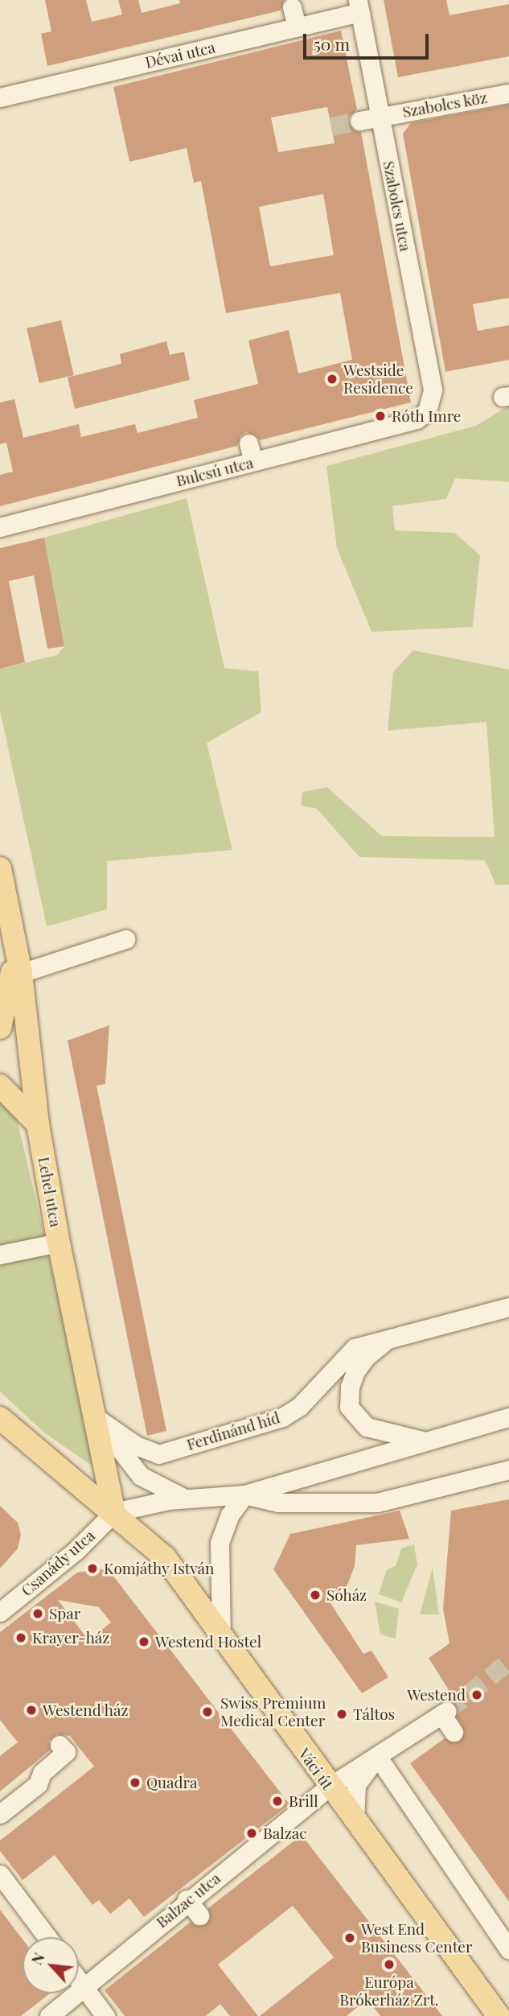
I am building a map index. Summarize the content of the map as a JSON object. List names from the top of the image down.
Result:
{
  "streets": {
    "main road": ["Lehel utca", "Váci út"],
    "street": [
      "Dévai utca",
      "Szabolcs köz",
      "Szabolcs utca",
      "Bulcsú utca",
      "Ferdinánd híd",
      "Csanády utca",
      "Balzac utca"
    ]
  },
  "crossings": [
    ["Dévai utca", "Szabolcs utca"],
    ["Szabolcs köz", "Szabolcs utca"],
    ["Szabolcs utca", "Bulcsú utca"],
    ["Lehel utca", "Ferdinánd híd"],
    ["Lehel utca", "Csanády utca"],
    ["Lehel utca", "Váci út"],
    ["Csanády utca", "Váci út"],
    ["Váci út", "Balzac utca"]
  ],
  "places": [
    "Westside Residence",
    "Róth Imre",
    "Komjáthy István",
    "Sóház",
    "Spar",
    "Krayer-ház",
    "Westend Hostel",
    "Westend",
    "Westend ház",
    "Swiss Premium Medical Center",
    "Táltos",
    "Quadra",
    "Brill",
    "Balzac",
    "West End Business Center",
    "Európa Brókerház Zrt."
  ],
  "scale_bar": "50 m",
  "north": "top left"
}
